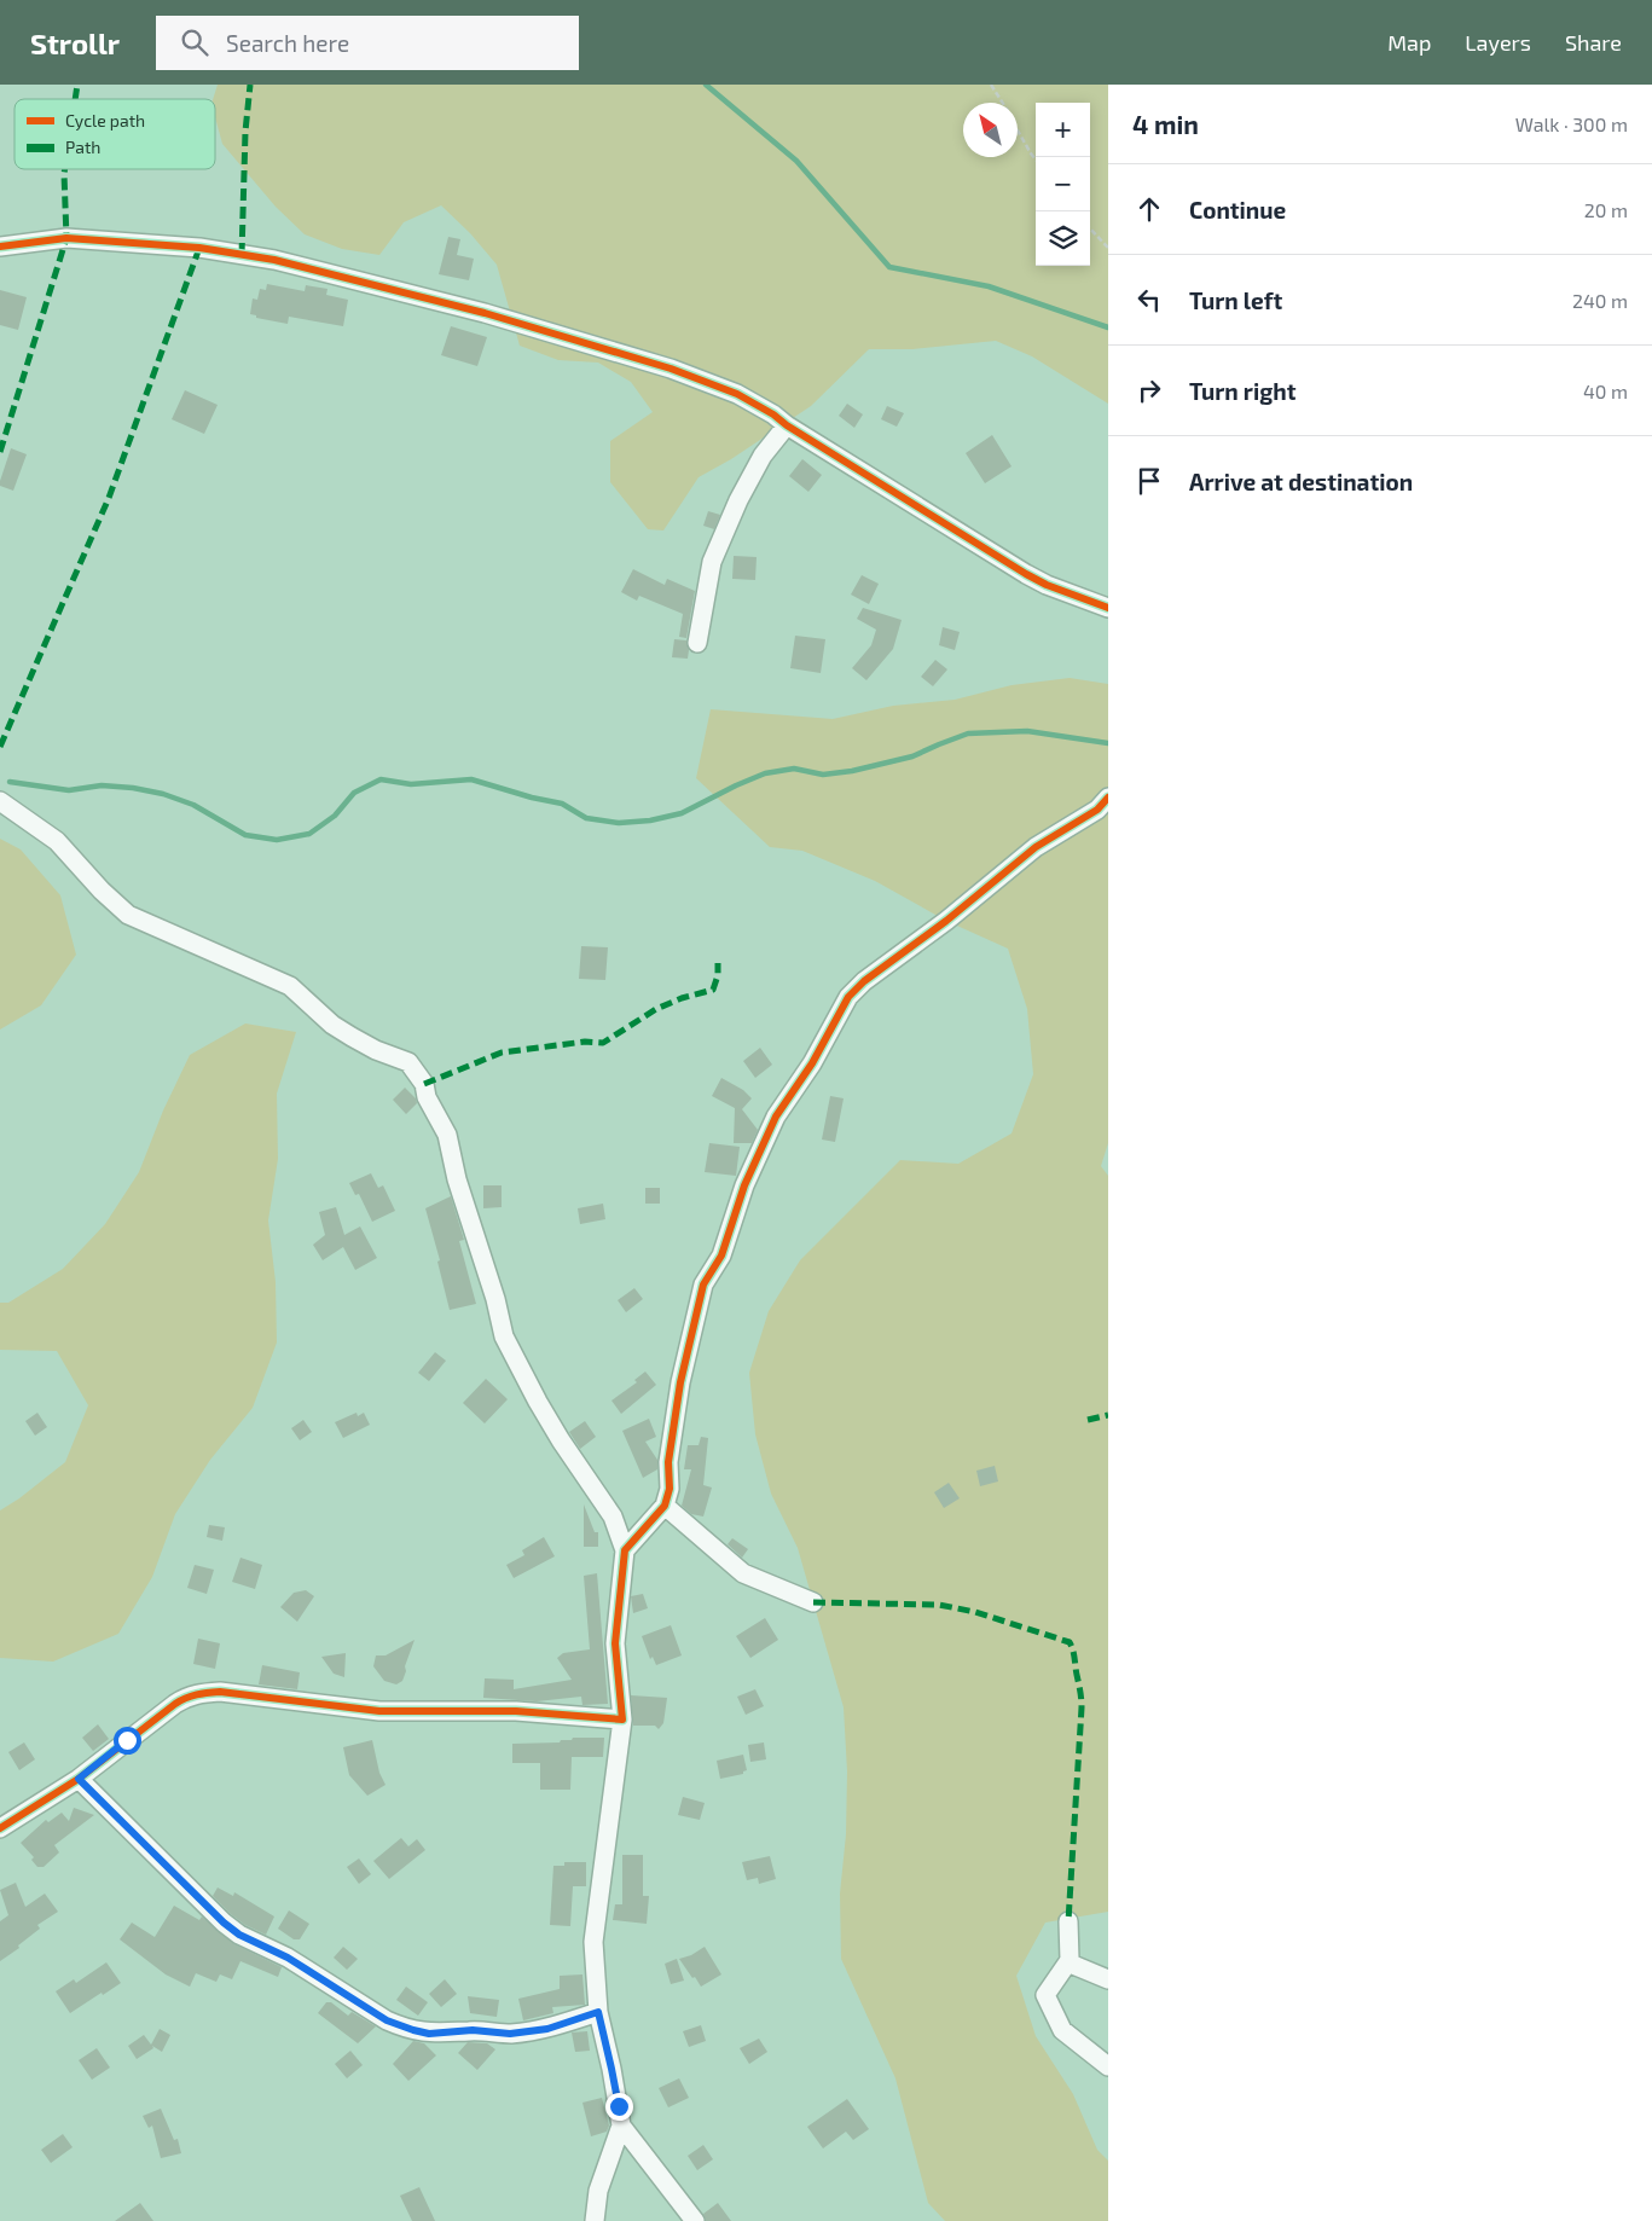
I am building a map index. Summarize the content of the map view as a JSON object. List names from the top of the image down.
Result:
{
  "legend": ["Cycle path", "Path"],
  "north": "top left",
  "page": {
    "header": "Strollr",
    "search": "Search here",
    "nav": ["Map", "Layers", "Share"],
    "heading": ["4 min", "Walk · 300 m"],
    "map_buttons": ["+", "−"],
    "list": [
      ["Continue", "20 m"],
      ["Turn left", "240 m"],
      ["Turn right", "40 m"],
      "Arrive at destination"
    ]
  }
}
